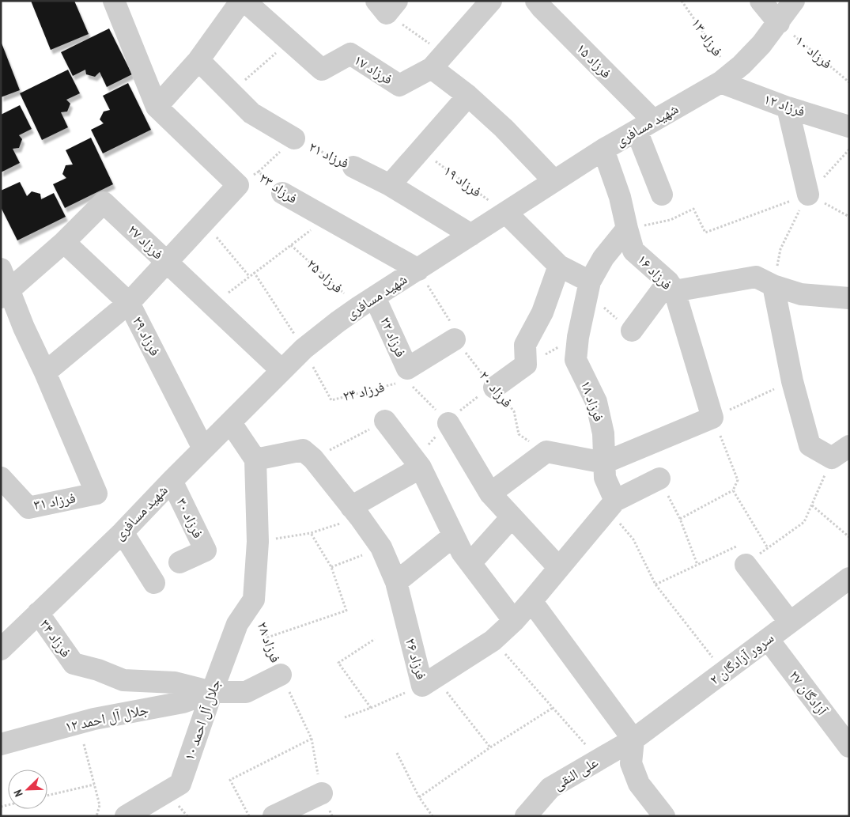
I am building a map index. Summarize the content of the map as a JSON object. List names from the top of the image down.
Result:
{
  "streets": {
    "street": [
      "فرزاد ۱۵",
      "فرزاد ۱۷",
      "فرزاد ۱۲",
      "شهید مسافری",
      "فرزاد ۲۱",
      "فرزاد ۲۳",
      "فرزاد ۲۷",
      "فرزاد ۱۶",
      "فرزاد ۲۹",
      "فرزاد ۲۲",
      "فرزاد ۱۸",
      "فرزاد ۳۱",
      "فرزاد ۳۰",
      "فرزاد ۳۴",
      "فرزاد ۲۶",
      "سرور آزادگان ۲",
      "آزادگان ۲۷",
      "جلال آل احمد ۱۲",
      "جلال آل احمد ۱۰",
      "علی النقی"
    ],
    "path": [
      "فرزاد ۱۳",
      "فرزاد ۱۰",
      "فرزاد ۱۹",
      "فرزاد ۲۵",
      "فرزاد ۲۰",
      "فرزاد ۲۴",
      "فرزاد ۲۸"
    ]
  },
  "crossings": [
    ["فرزاد ۱۳", "فرزاد ۱۲"],
    ["فرزاد ۱۳", "شهید مسافری"],
    ["فرزاد ۱۰", "شهید مسافری"],
    ["فرزاد ۱۵", "شهید مسافری"],
    ["فرزاد ۱۲", "شهید مسافری"],
    ["شهید مسافری", "فرزاد ۲۱"],
    ["شهید مسافری", "فرزاد ۱۹"],
    ["شهید مسافری", "فرزاد ۲۳"],
    ["شهید مسافری", "فرزاد ۲۷"],
    ["شهید مسافری", "فرزاد ۱۶"],
    ["شهید مسافری", "فرزاد ۲۵"],
    ["شهید مسافری", "فرزاد ۲۹"],
    ["شهید مسافری", "فرزاد ۲۲"],
    ["شهید مسافری", "فرزاد ۲۰"],
    ["شهید مسافری", "فرزاد ۲۴"],
    ["شهید مسافری", "فرزاد ۳۰"],
    ["شهید مسافری", "فرزاد ۳۴"],
    ["فرزاد ۲۳", "فرزاد ۲۰"],
    ["فرزاد ۲۷", "فرزاد ۲۹"],
    ["فرزاد ۱۶", "فرزاد ۱۸"],
    ["فرزاد ۲۵", "فرزاد ۲۲"],
    ["فرزاد ۲۲", "فرزاد ۲۰"],
    ["فرزاد ۲۲", "فرزاد ۲۴"],
    ["فرزاد ۳۴", "جلال آل احمد ۱۲"],
    ["فرزاد ۳۴", "جلال آل احمد ۱۰"],
    ["فرزاد ۲۸", "جلال آل احمد ۱۰"],
    ["سرور آزادگان ۲", "آزادگان ۲۷"],
    ["سرور آزادگان ۲", "علی النقی"],
    ["جلال آل احمد ۱۲", "جلال آل احمد ۱۰"]
  ],
  "north": "bottom left"
}
